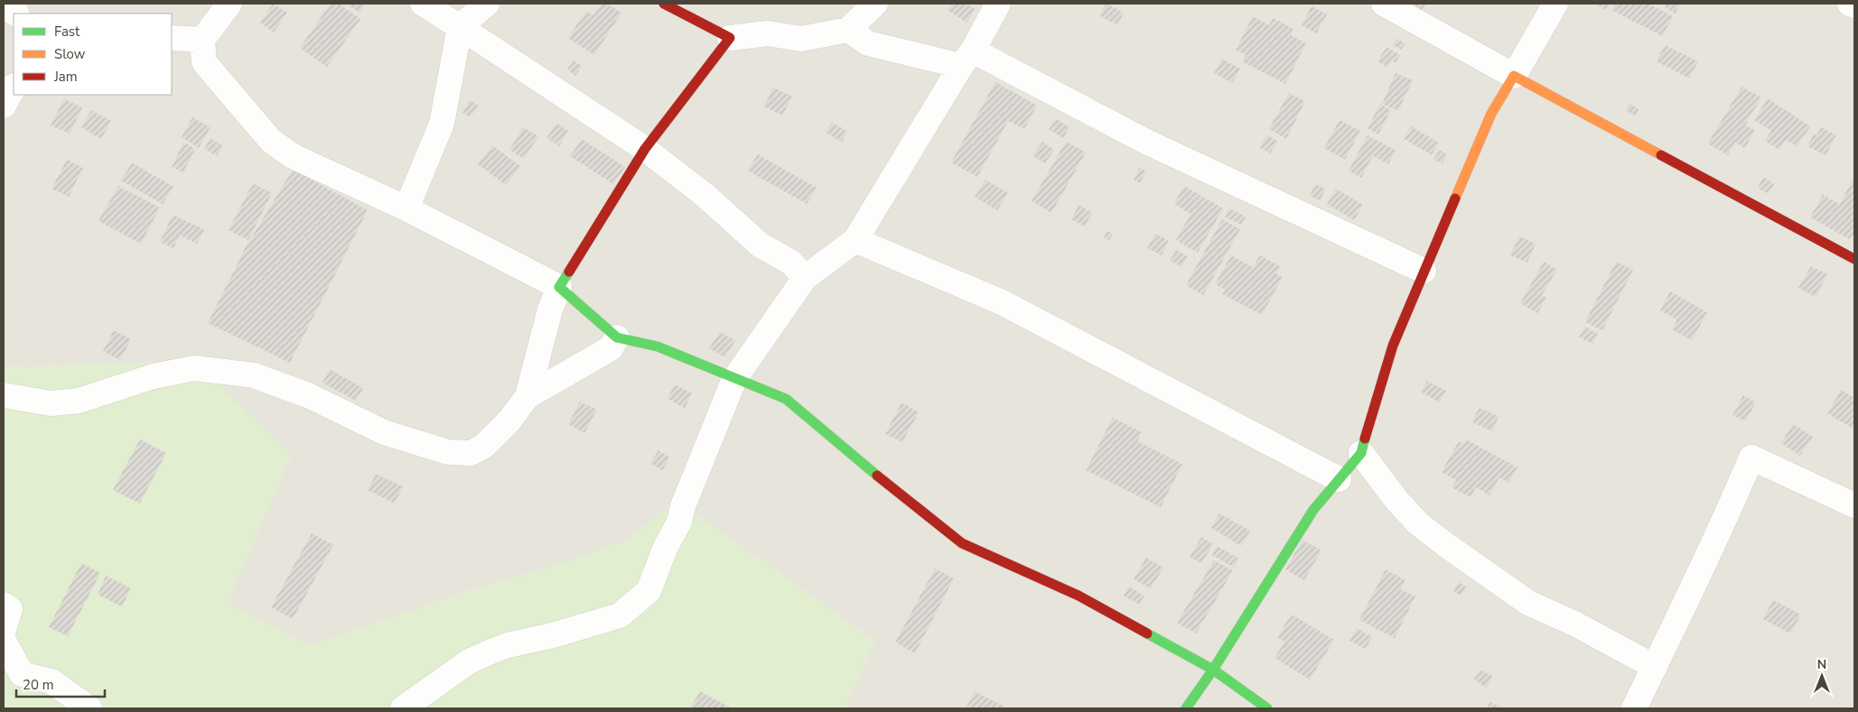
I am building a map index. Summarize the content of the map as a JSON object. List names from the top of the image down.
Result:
{
  "legend": ["Fast", "Slow", "Jam"],
  "scale_bar": "20 m",
  "north": "top"
}
